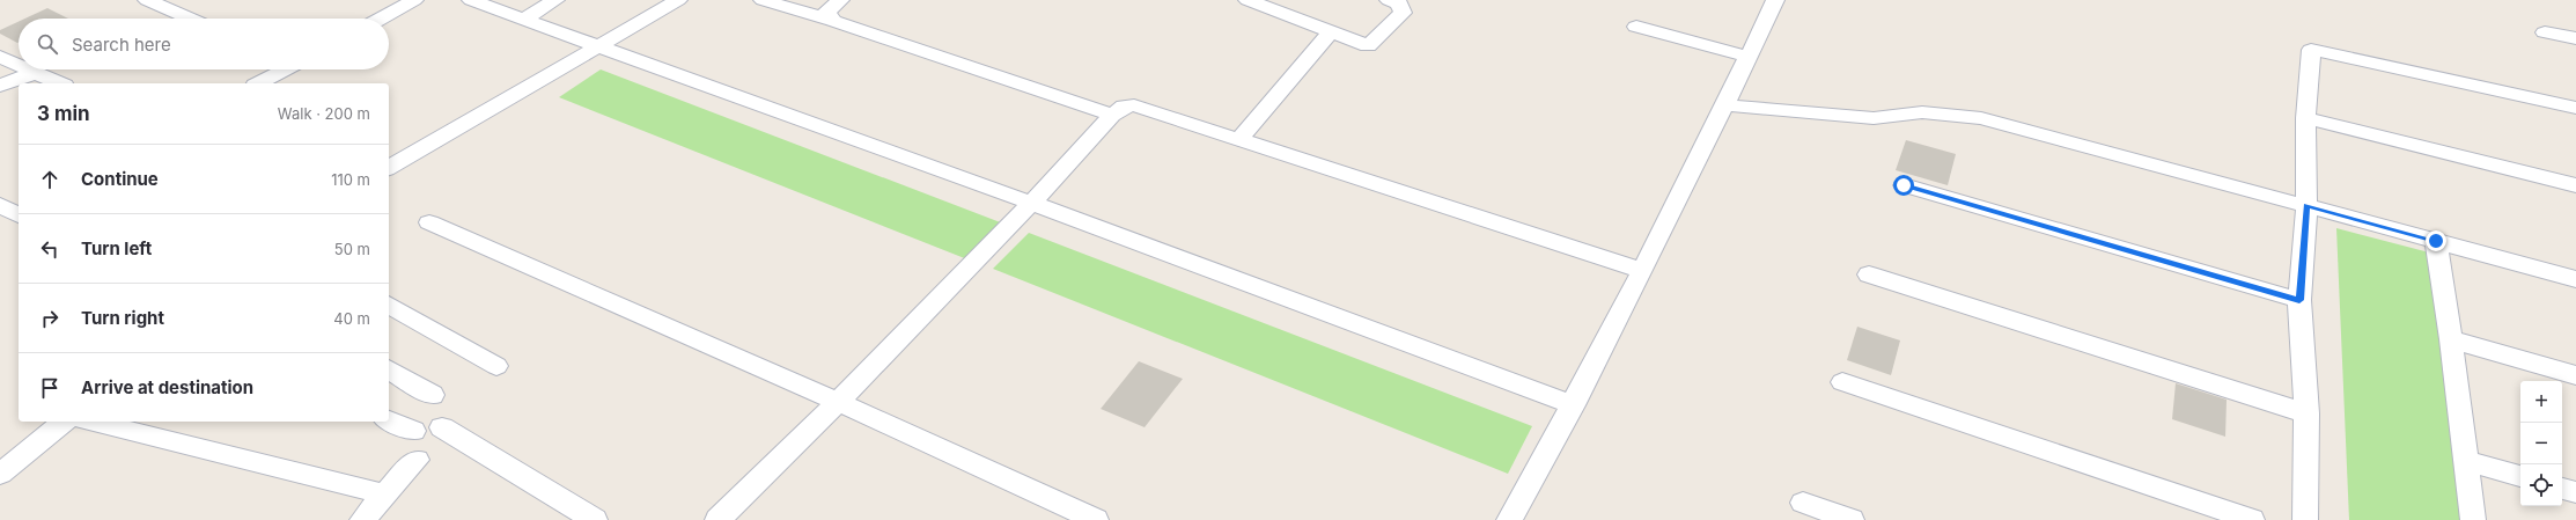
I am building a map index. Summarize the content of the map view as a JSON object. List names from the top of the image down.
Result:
{
  "page": {
    "search": "Search here",
    "heading": ["3 min", "Walk · 200 m"],
    "list": [
      ["Continue", "110 m"],
      ["Turn left", "50 m"],
      ["Turn right", "40 m"],
      "Arrive at destination"
    ],
    "map_buttons": ["+", "−"]
  }
}
